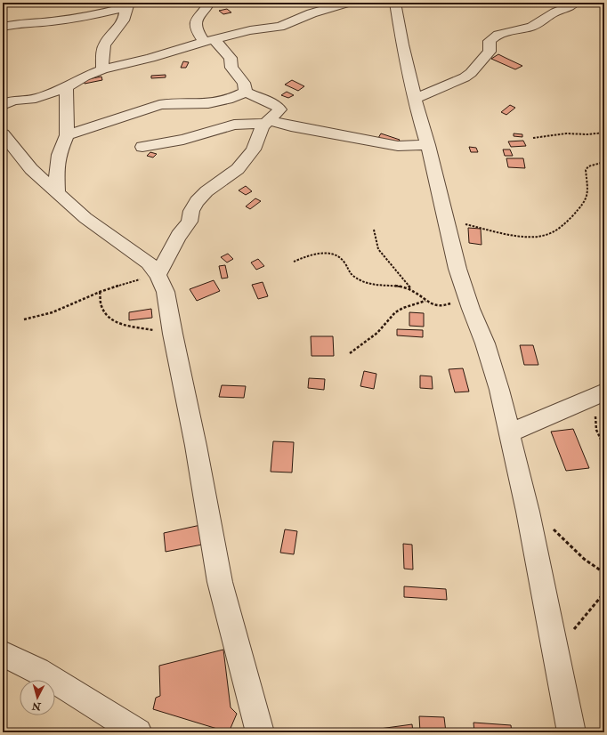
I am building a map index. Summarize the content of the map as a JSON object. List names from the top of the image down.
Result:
{
  "north": "bottom"
}
